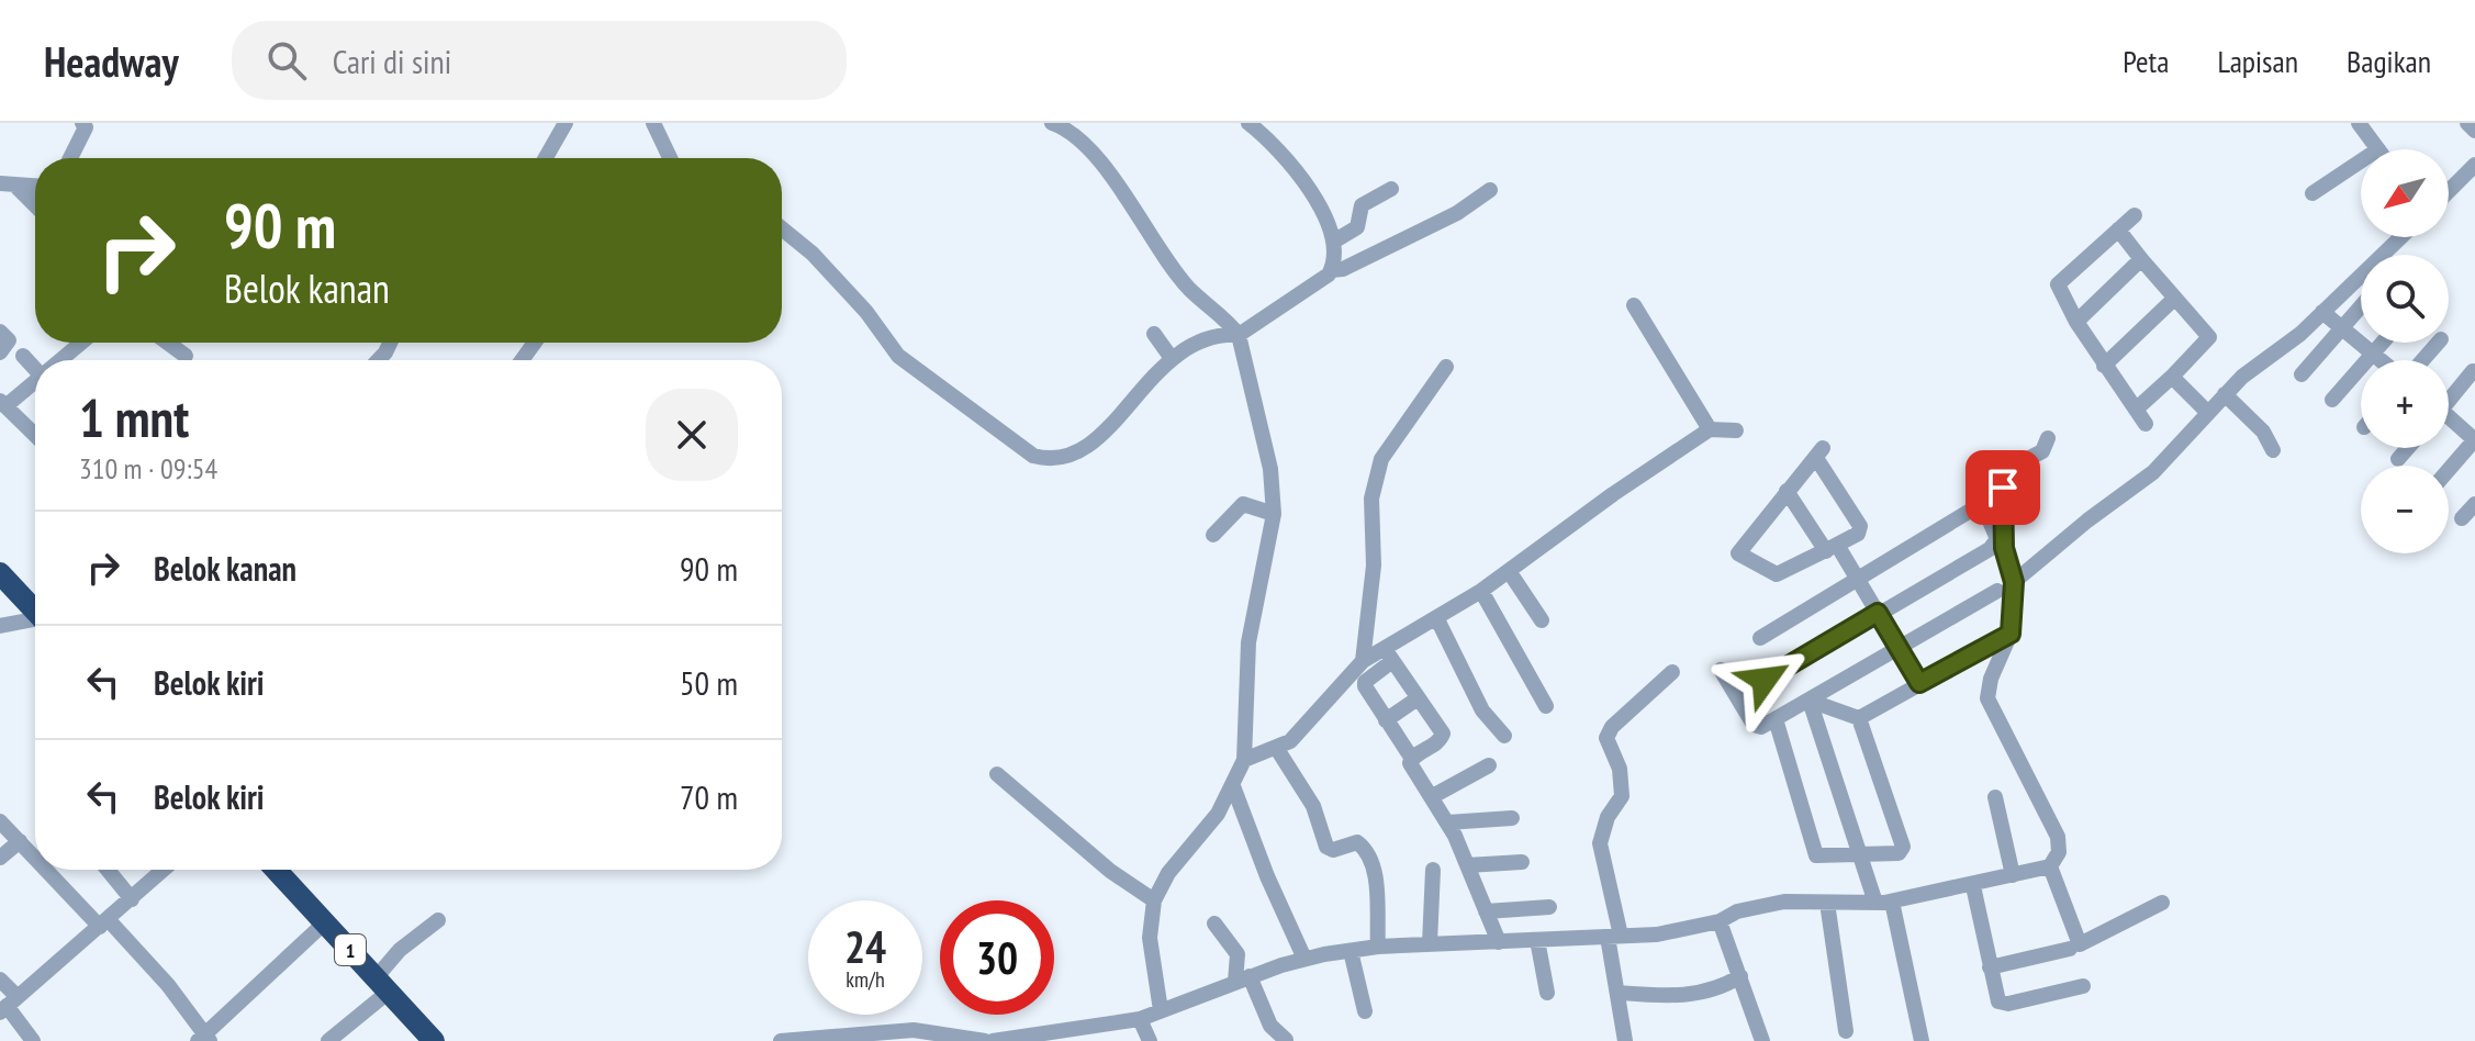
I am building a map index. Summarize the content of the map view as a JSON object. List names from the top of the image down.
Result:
{
  "streets": {
    "highway": ["1"]
  },
  "north": "bottom left",
  "page": {
    "header": "Headway",
    "search": "Cari di sini",
    "nav": ["Peta", "Lapisan", "Bagikan"],
    "map_buttons": ["+", "−"],
    "turn": ["90 m", "Belok kanan"],
    "heading": ["1 mnt", "310 m · 09:54"],
    "list": [
      {
        "name": "Belok kanan",
        "value": "90 m"
      },
      {
        "name": "Belok kiri",
        "value": "50 m"
      },
      {
        "name": "Belok kiri",
        "value": "70 m"
      }
    ],
    "speed": "24 km/h",
    "limit": "30"
  }
}
